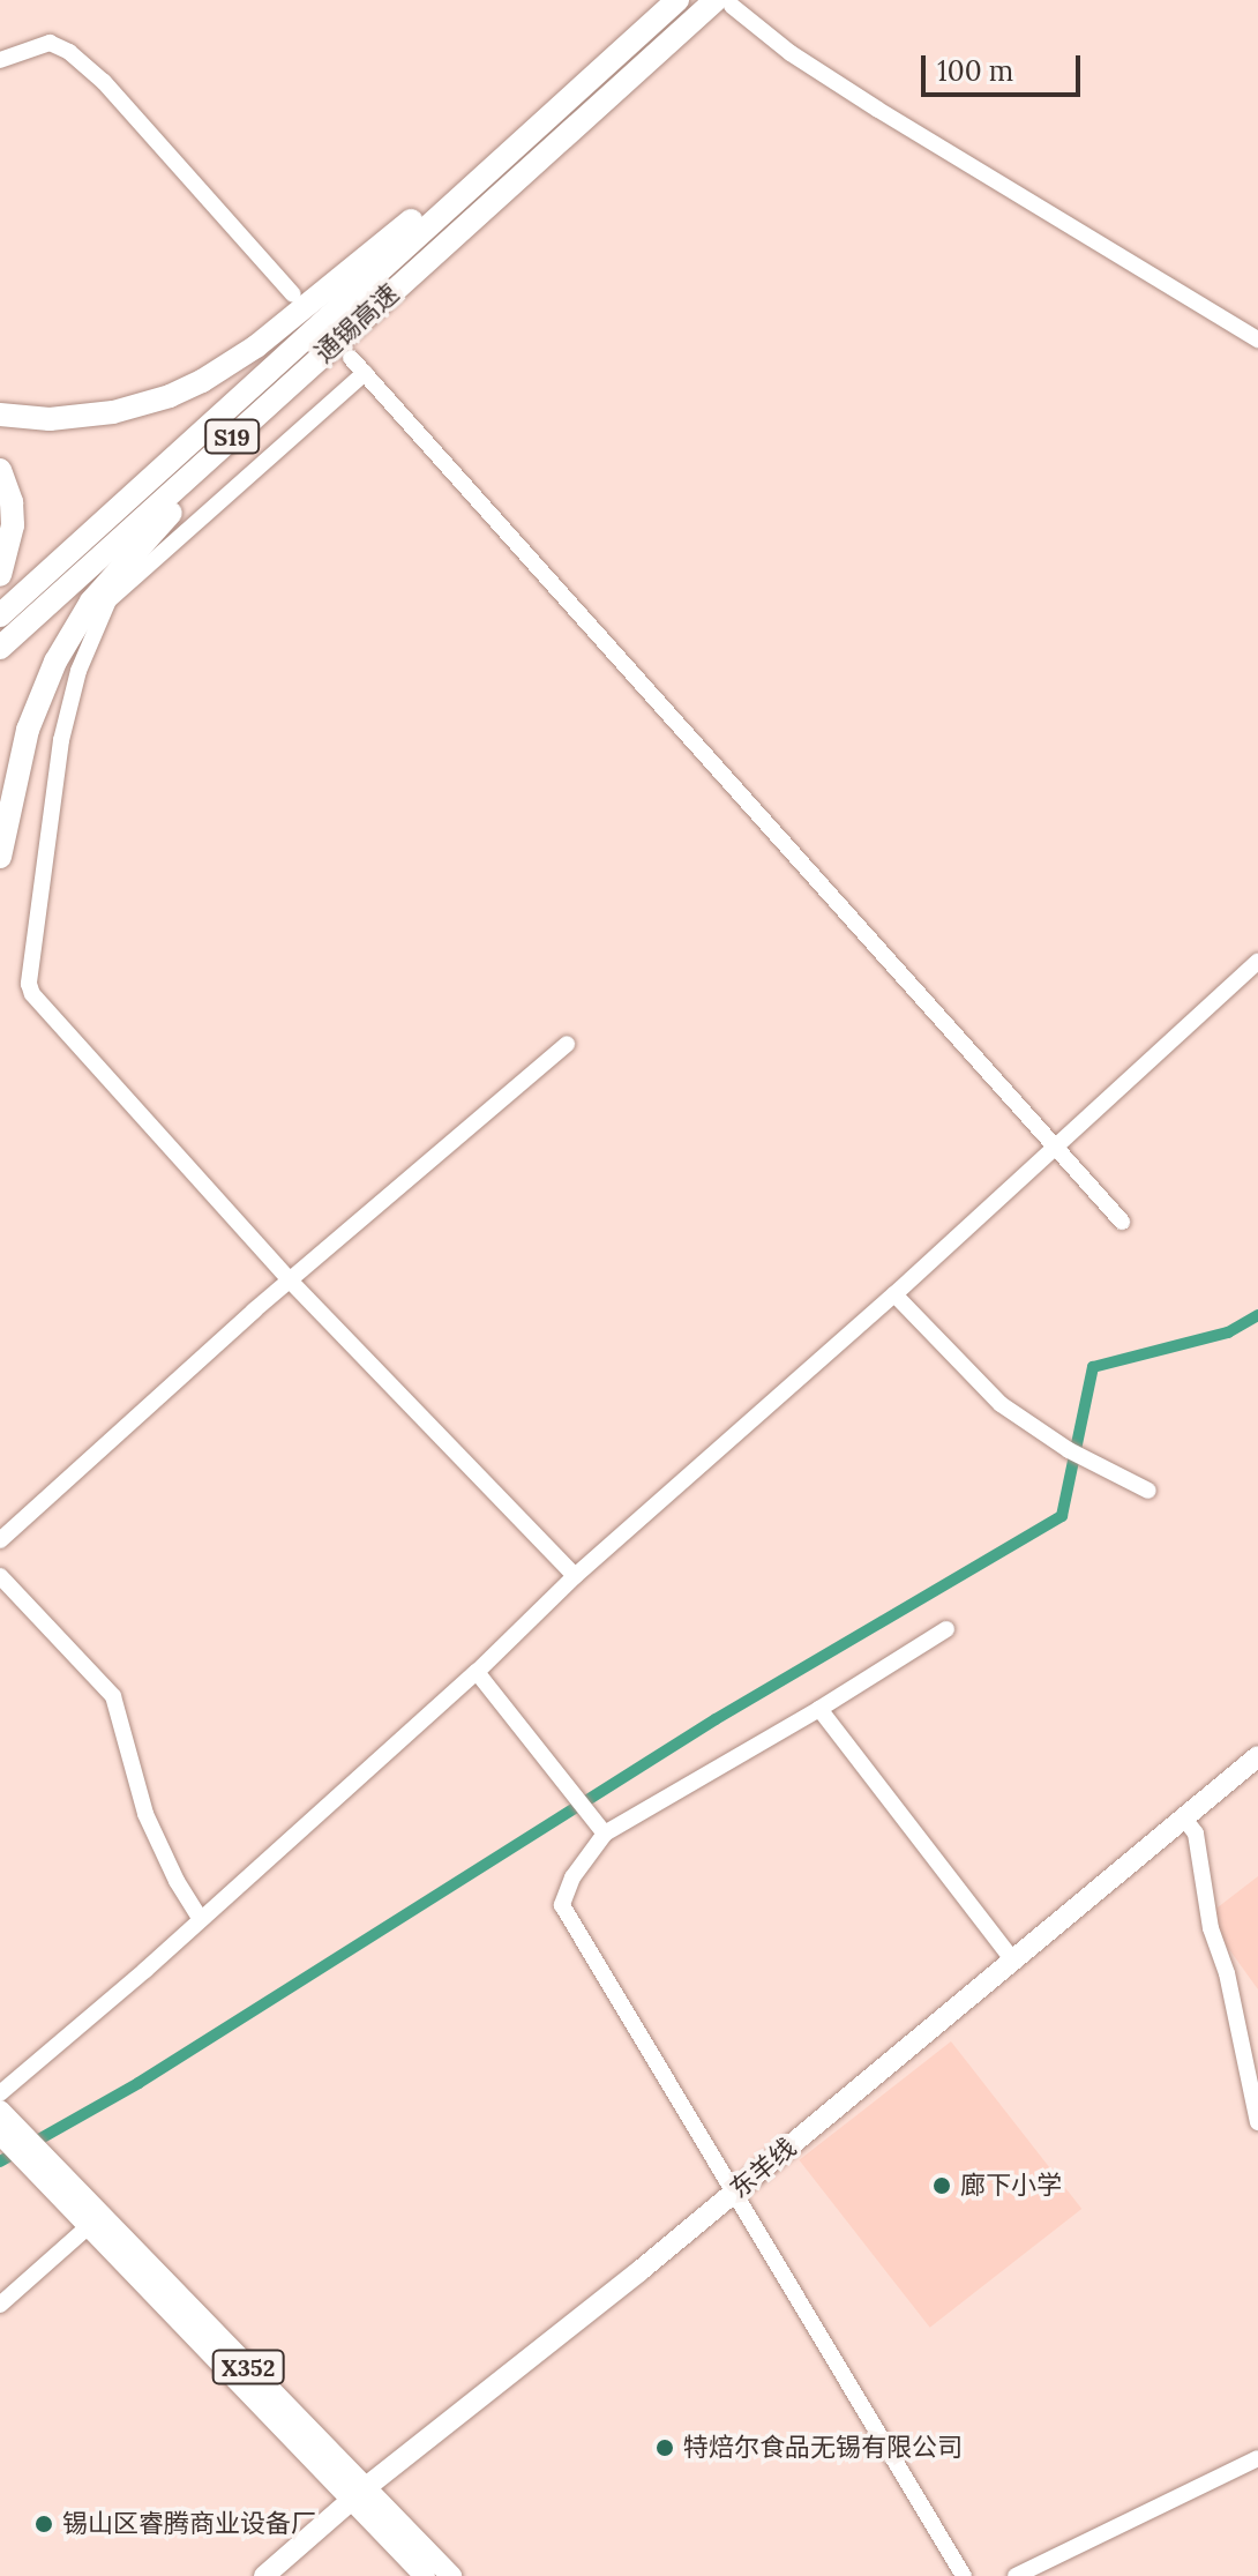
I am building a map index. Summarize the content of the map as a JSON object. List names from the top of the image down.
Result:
{
  "streets": {
    "highway": ["通锡高速", "S19"],
    "main road": ["东羊线", "X352"]
  },
  "crossings": [
    ["东羊线", "X352"]
  ],
  "places": ["廊下小学", "特焙尔食品无锡有限公司", "锡山区睿腾商业设备厂"],
  "scale_bar": "100 m"
}
